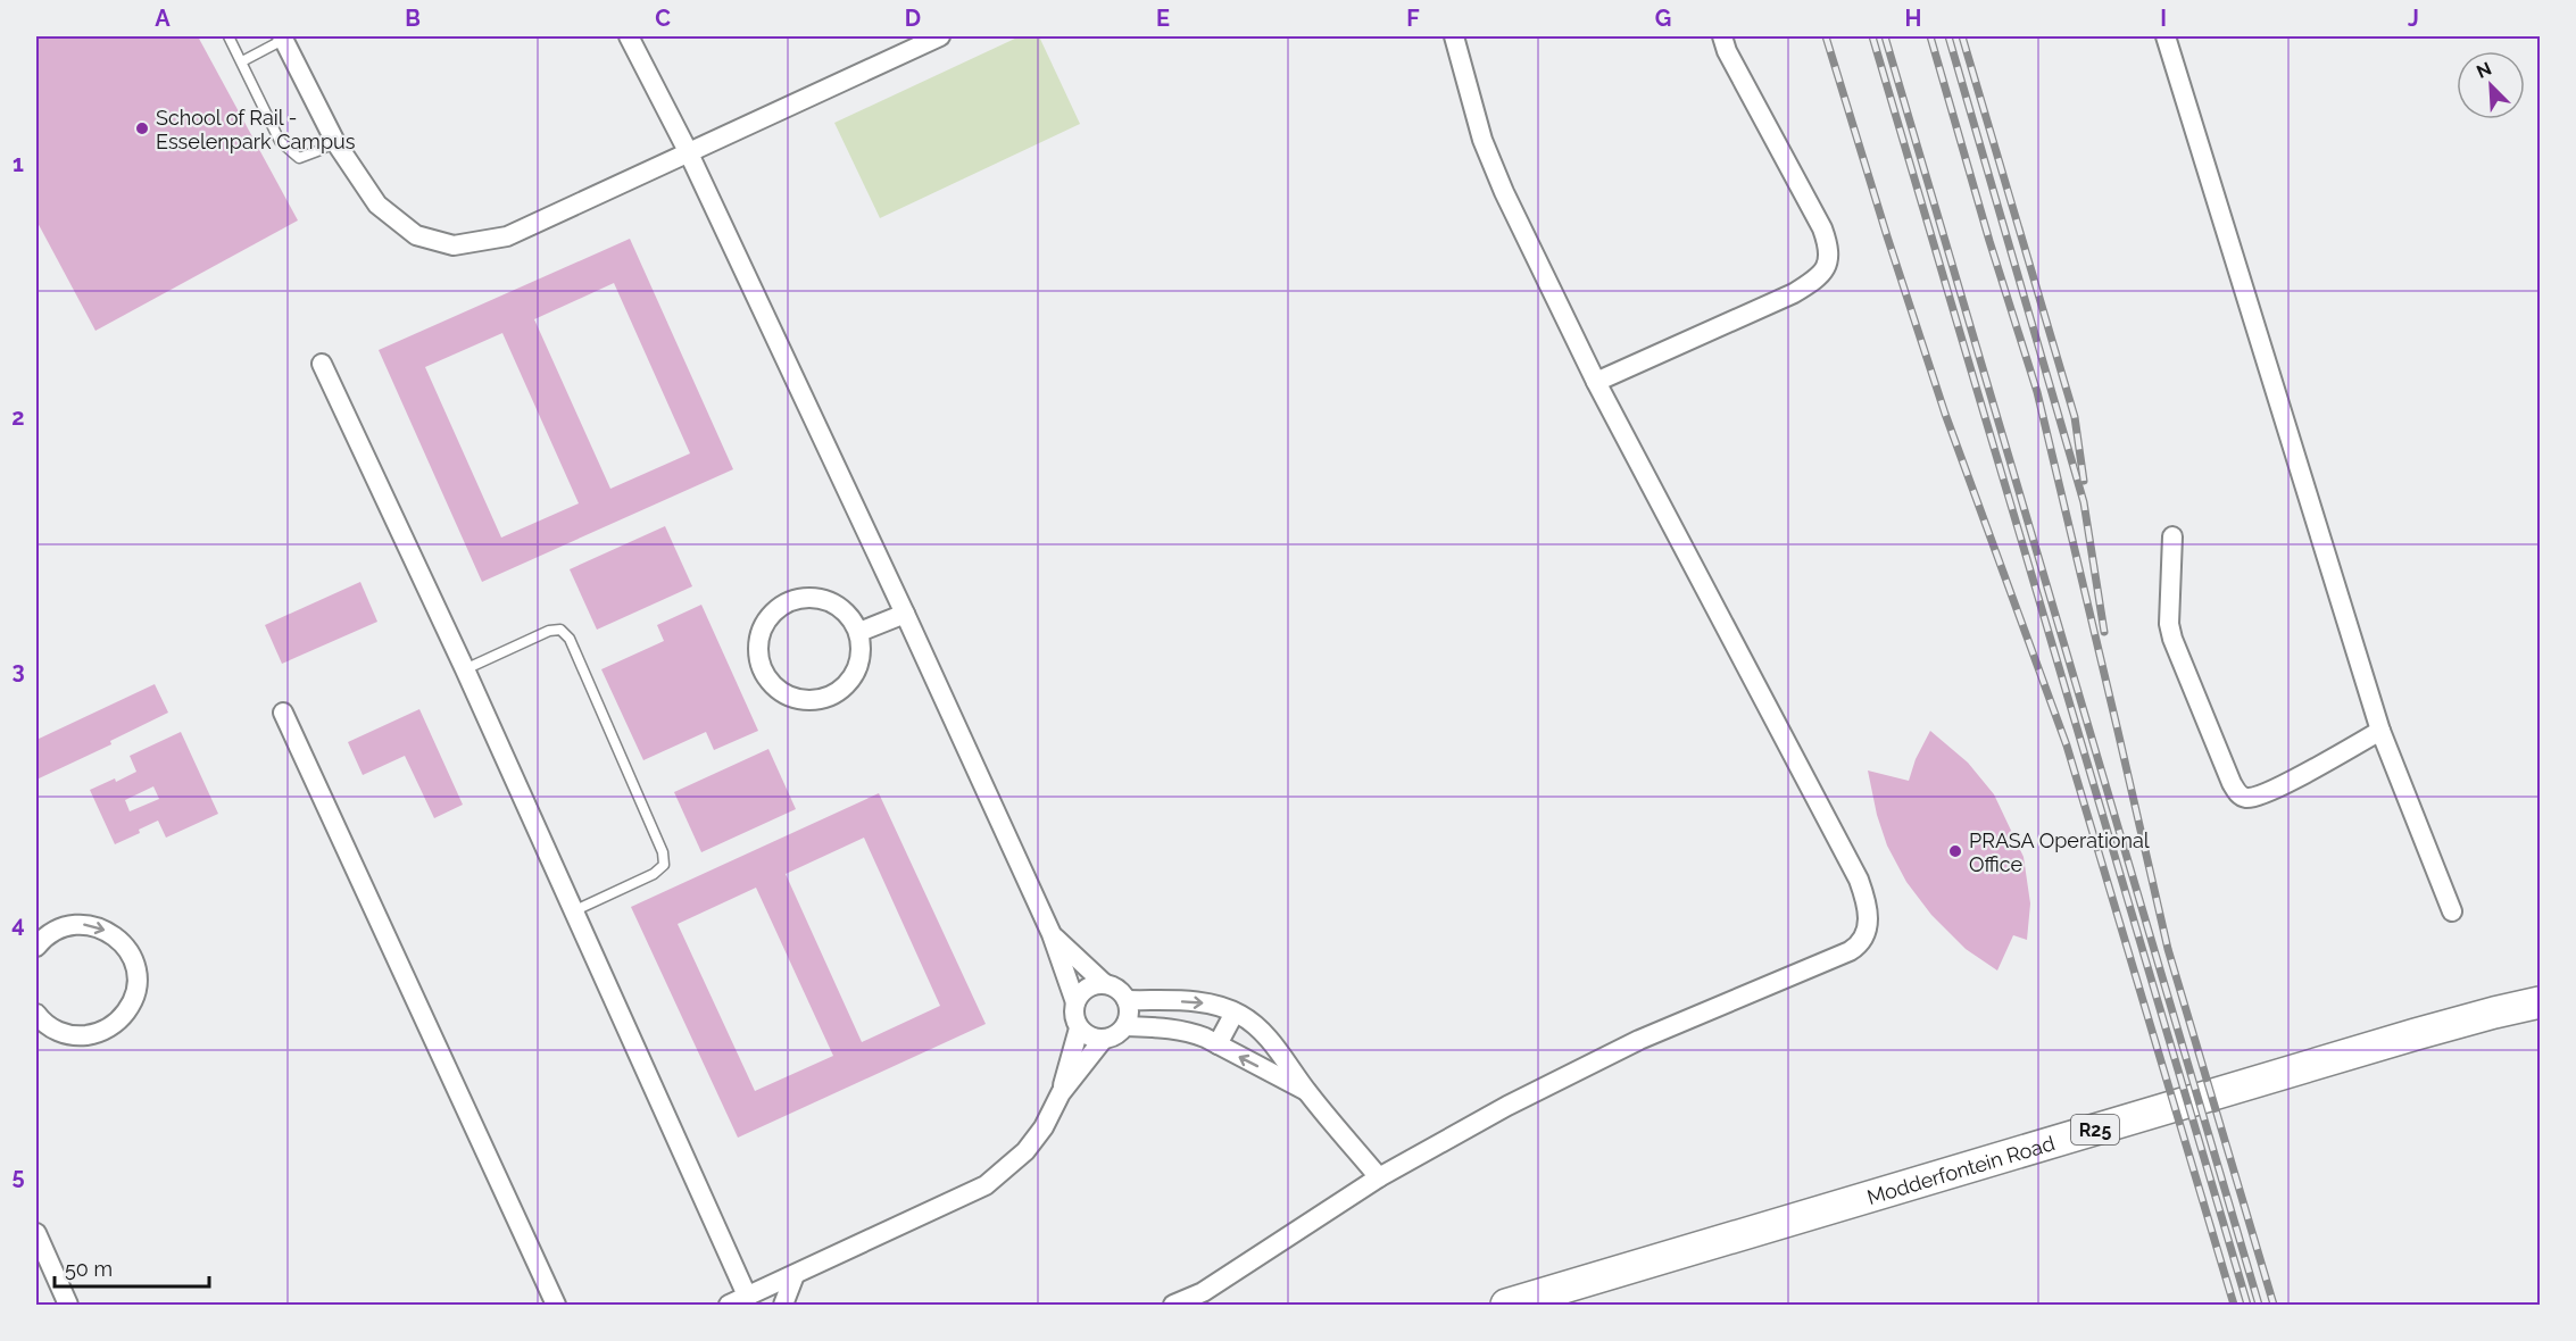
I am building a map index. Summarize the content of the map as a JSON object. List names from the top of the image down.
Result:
{
  "streets": {
    "main road": ["R25", "Modderfontein Road"]
  },
  "places": ["School of Rail - Esselenpark Campus", "PRASA Operational Office"],
  "scale_bar": "50 m",
  "north": "top left",
  "grid": {
    "columns": [
      "A",
      "B",
      "C",
      "D",
      "E",
      "F",
      "G",
      "H",
      "I",
      "J"
    ],
    "rows": [
      "1",
      "2",
      "3",
      "4",
      "5"
    ]
  }
}
